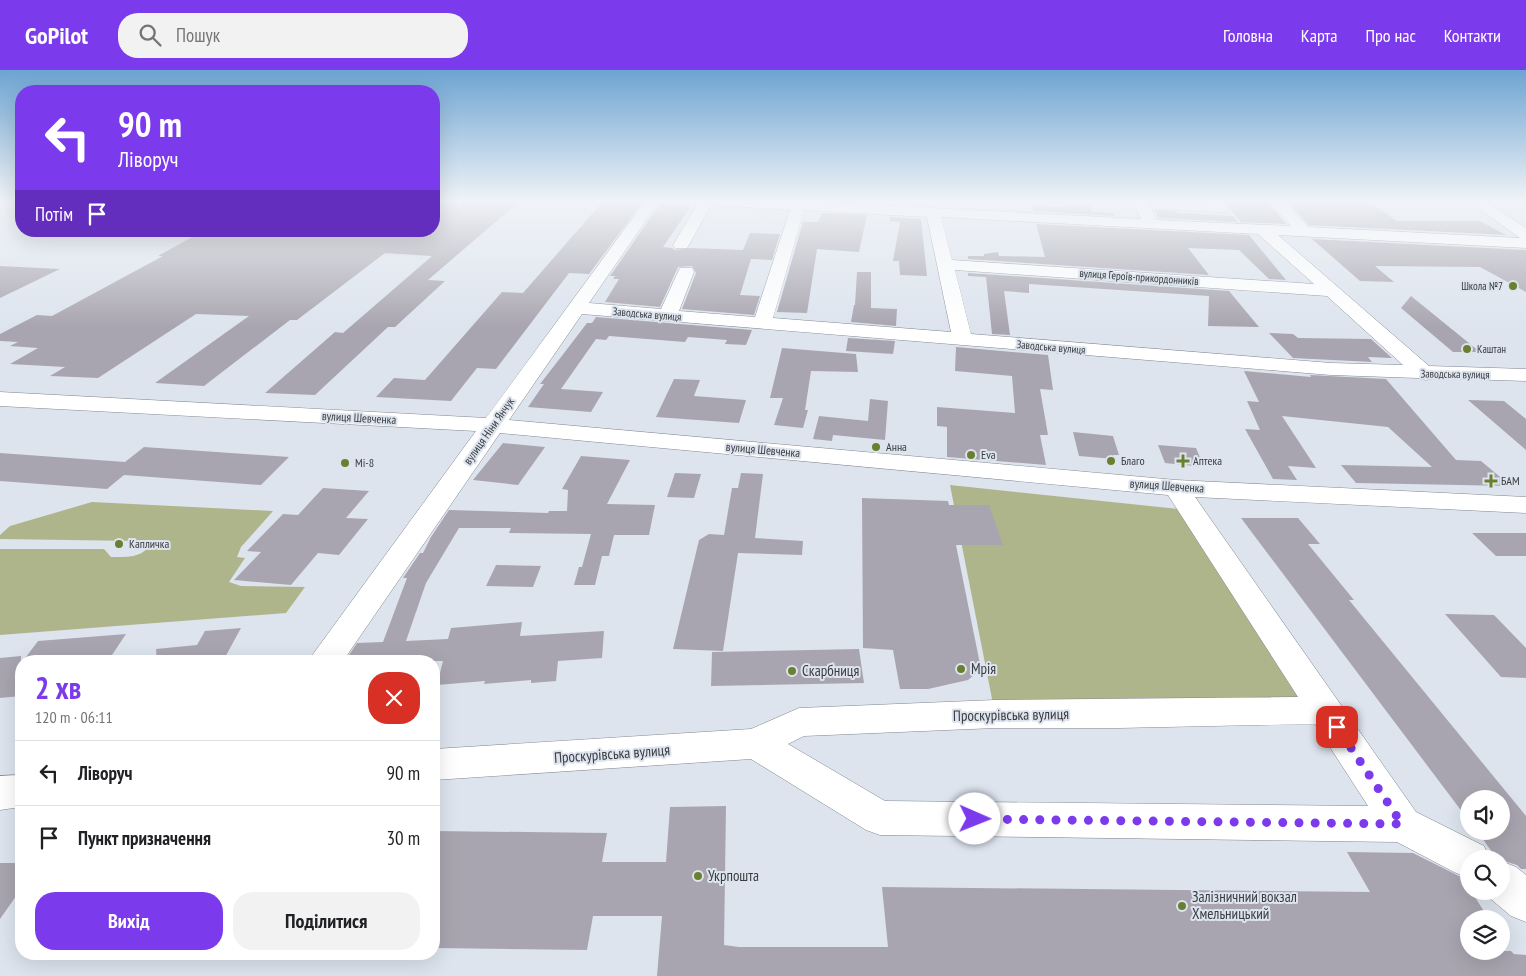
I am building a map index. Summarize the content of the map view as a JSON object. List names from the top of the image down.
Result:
{
  "streets": {
    "street": [
      "вулиця Героїв-прикордонників",
      "Заводська вулиця",
      "вулиця Шевченка",
      "вулиця Ніни Янчук",
      "Проскурівська вулиця"
    ]
  },
  "crossings": [
    ["Заводська вулиця", "вулиця Ніни Янчук"],
    ["вулиця Шевченка", "вулиця Ніни Янчук"]
  ],
  "places": {
    "other": [
      "Школа №7",
      "Каштан",
      "Анна",
      "Eva",
      "Благо",
      "Mi-8",
      "Капличка",
      "Мрія",
      "Скарбниця",
      "Укрпошта",
      "Залізничний вокзал Хмельницький"
    ],
    "health": ["Аптека", "БАМ"]
  },
  "page": {
    "header": "GoPilot",
    "search": "Пошук",
    "nav": [
      "Головна",
      "Карта",
      "Про нас",
      "Контакти"
    ],
    "turn": ["90 m", "Ліворуч"],
    "then": "Потім",
    "heading": ["2 хв", "120 m · 06:11"],
    "list": [
      {
        "name": "Ліворуч",
        "value": "90 m"
      },
      {
        "name": "Пункт призначення",
        "value": "30 m"
      }
    ],
    "buttons": ["Вихід", "Поділитися"]
  }
}
